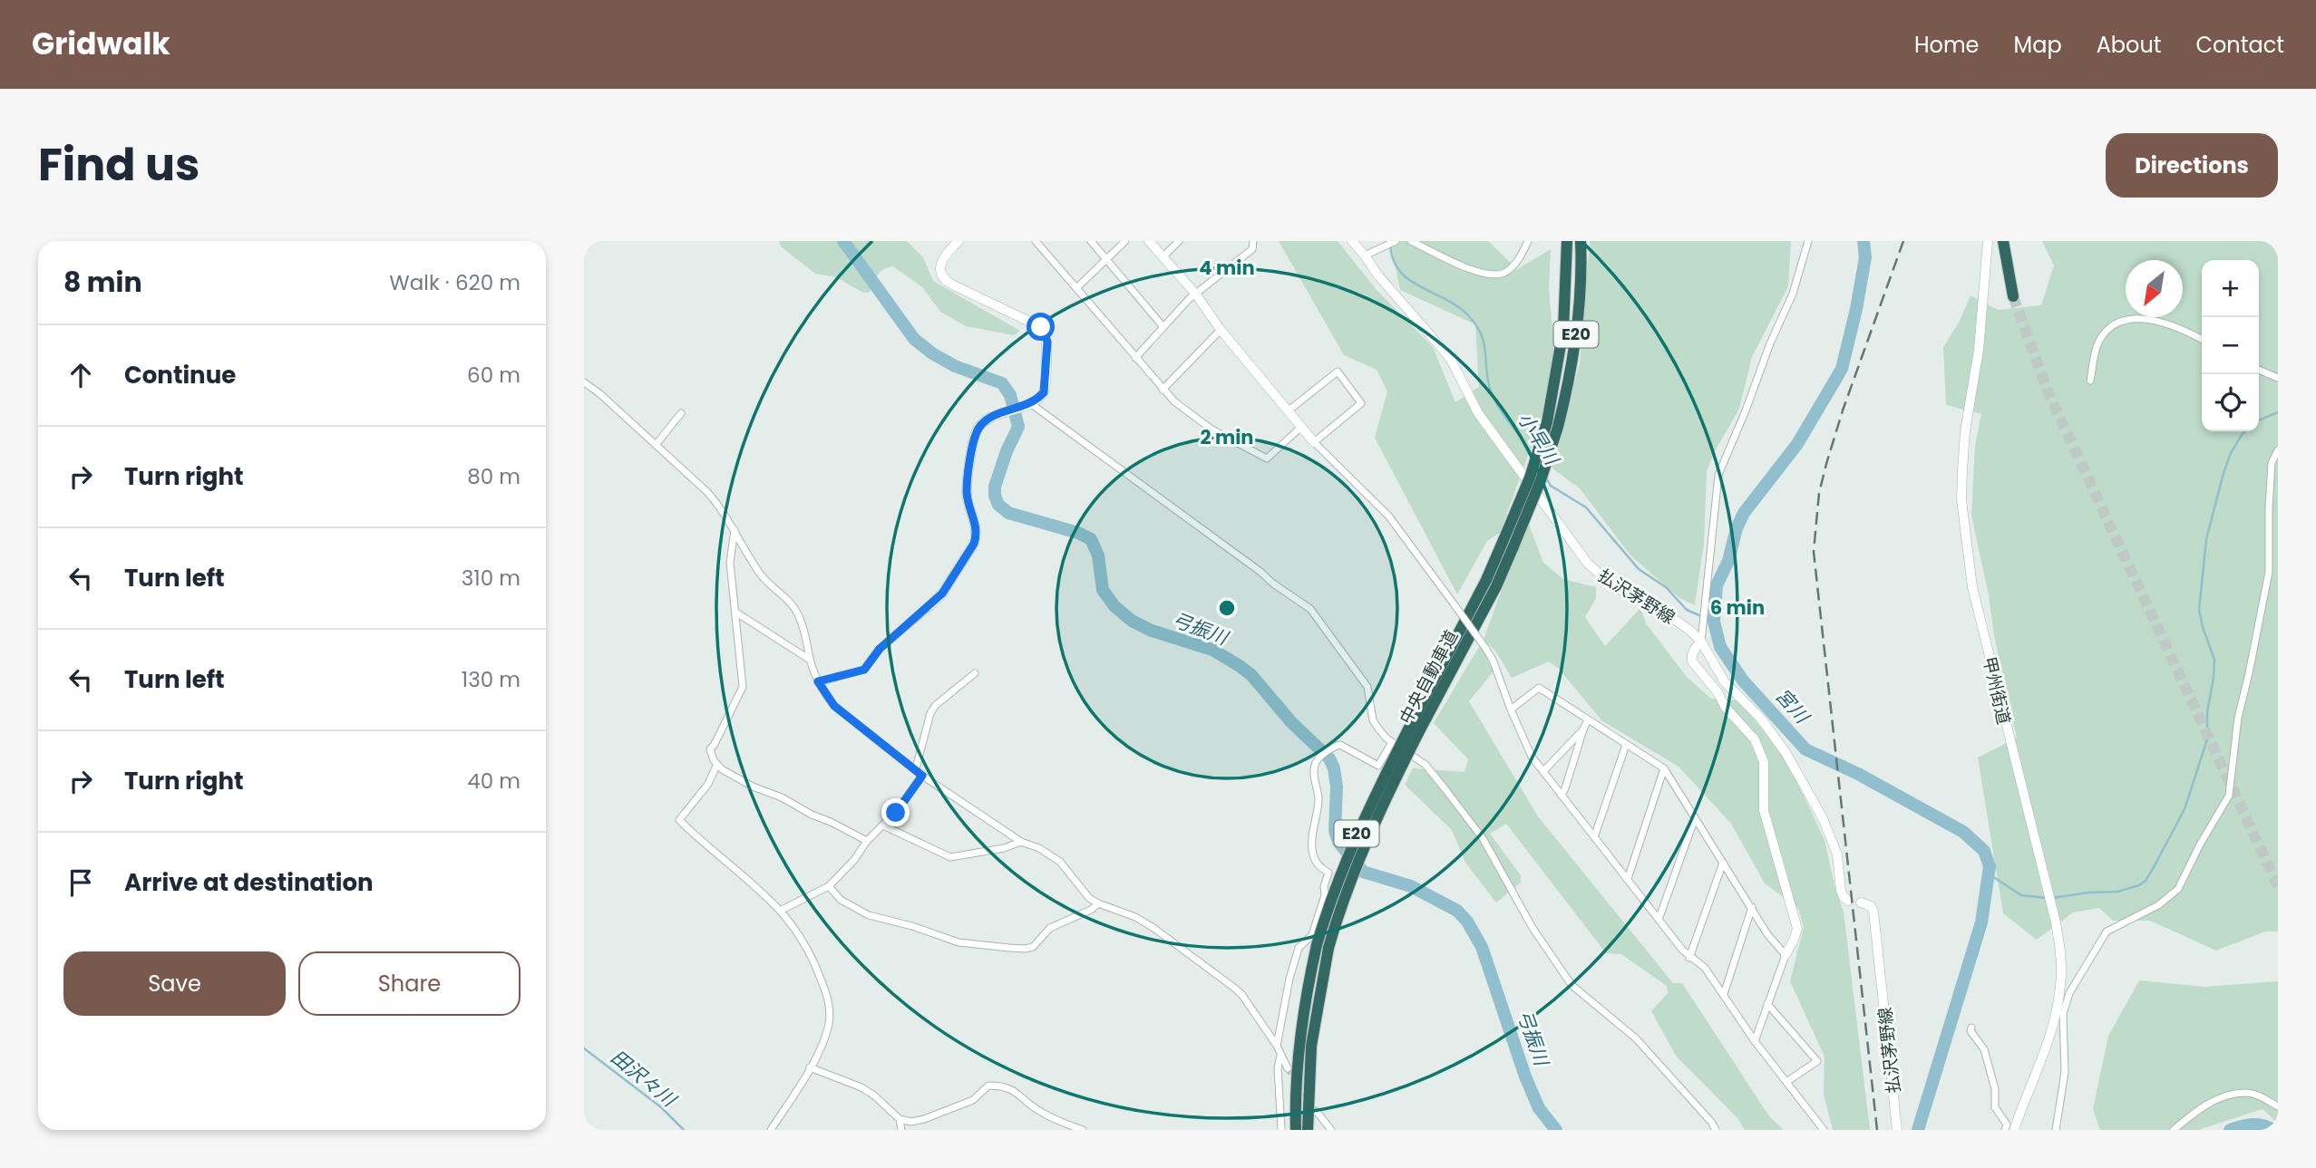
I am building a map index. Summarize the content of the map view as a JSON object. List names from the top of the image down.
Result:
{
  "streets": {
    "highway": ["E20", "中央自動車道"],
    "street": ["払沢茅野線", "甲州街道"]
  },
  "water": [
    "小早川",
    "弓振川",
    "宮川",
    "田沢々川"
  ],
  "north": "bottom left",
  "page": {
    "header": "Gridwalk",
    "nav": [
      "Home",
      "Map",
      "About",
      "Contact"
    ],
    "title": "Find us",
    "buttons": [
      "Directions",
      ["Save", "Share"]
    ],
    "heading": ["8 min", "Walk · 620 m"],
    "map_buttons": ["+", "−"],
    "list": [
      ["Continue", "60 m"],
      ["Turn right", "80 m"],
      ["Turn left", "310 m"],
      ["Turn left", "130 m"],
      ["Turn right", "40 m"],
      "Arrive at destination"
    ]
  },
  "rings": ["4 min", "2 min", "6 min"]
}
